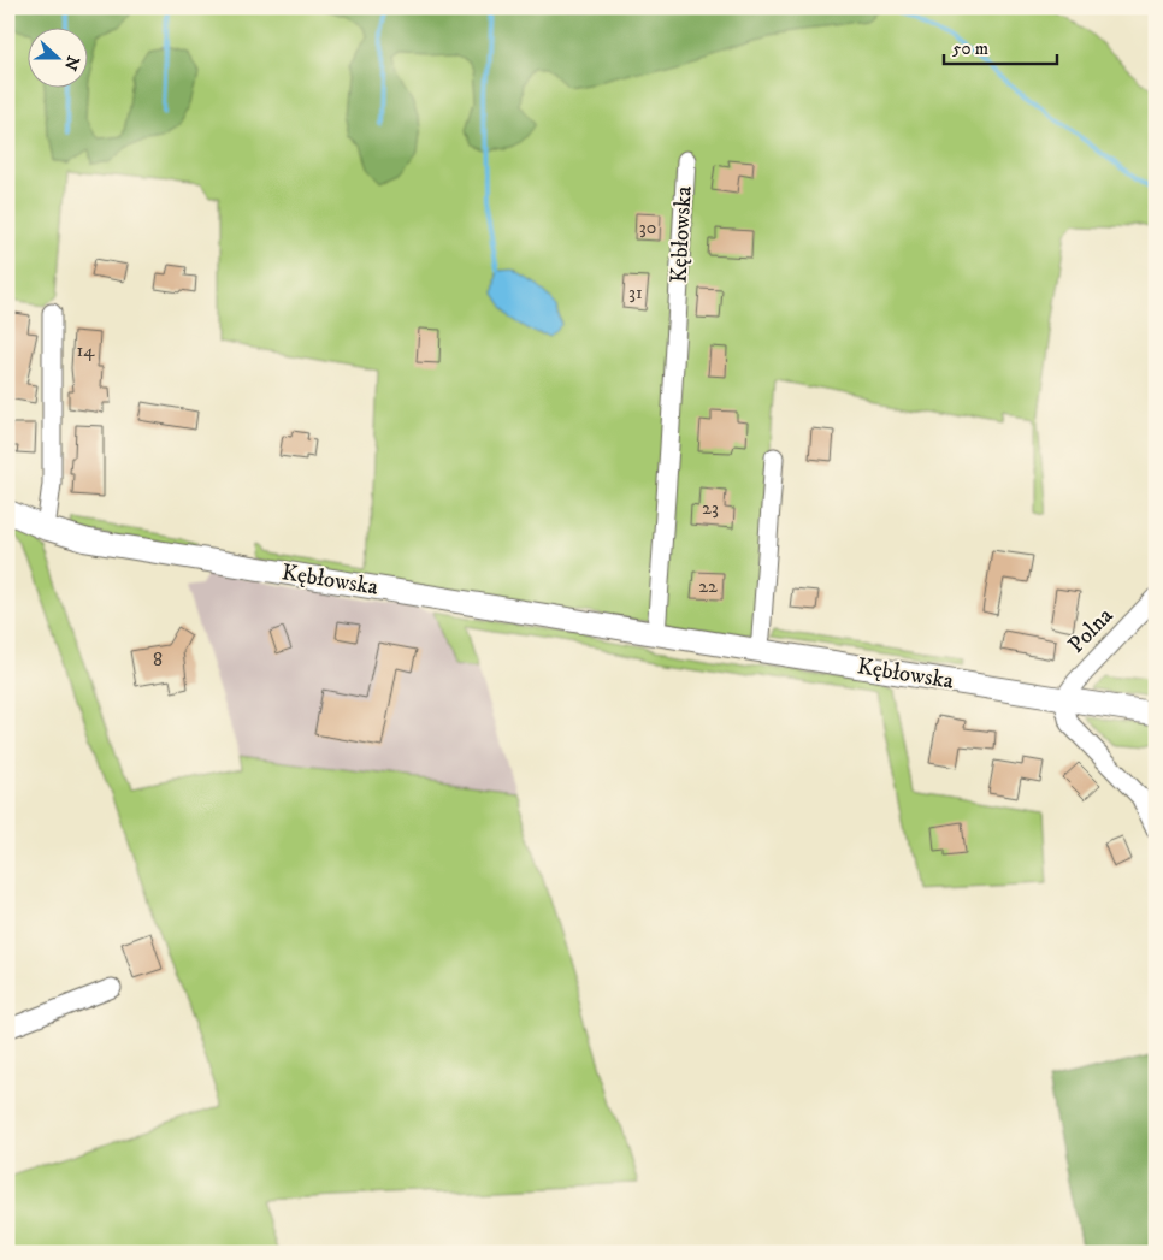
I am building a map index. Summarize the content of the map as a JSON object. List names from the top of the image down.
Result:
{
  "streets": {
    "street": ["Kębłowska", "Polna"]
  },
  "crossings": [
    ["Kębłowska", "Polna"]
  ],
  "house_numbers": [
    "30",
    "31",
    "14",
    "23",
    "22",
    "8"
  ],
  "scale_bar": "50 m",
  "north": "right"
}
